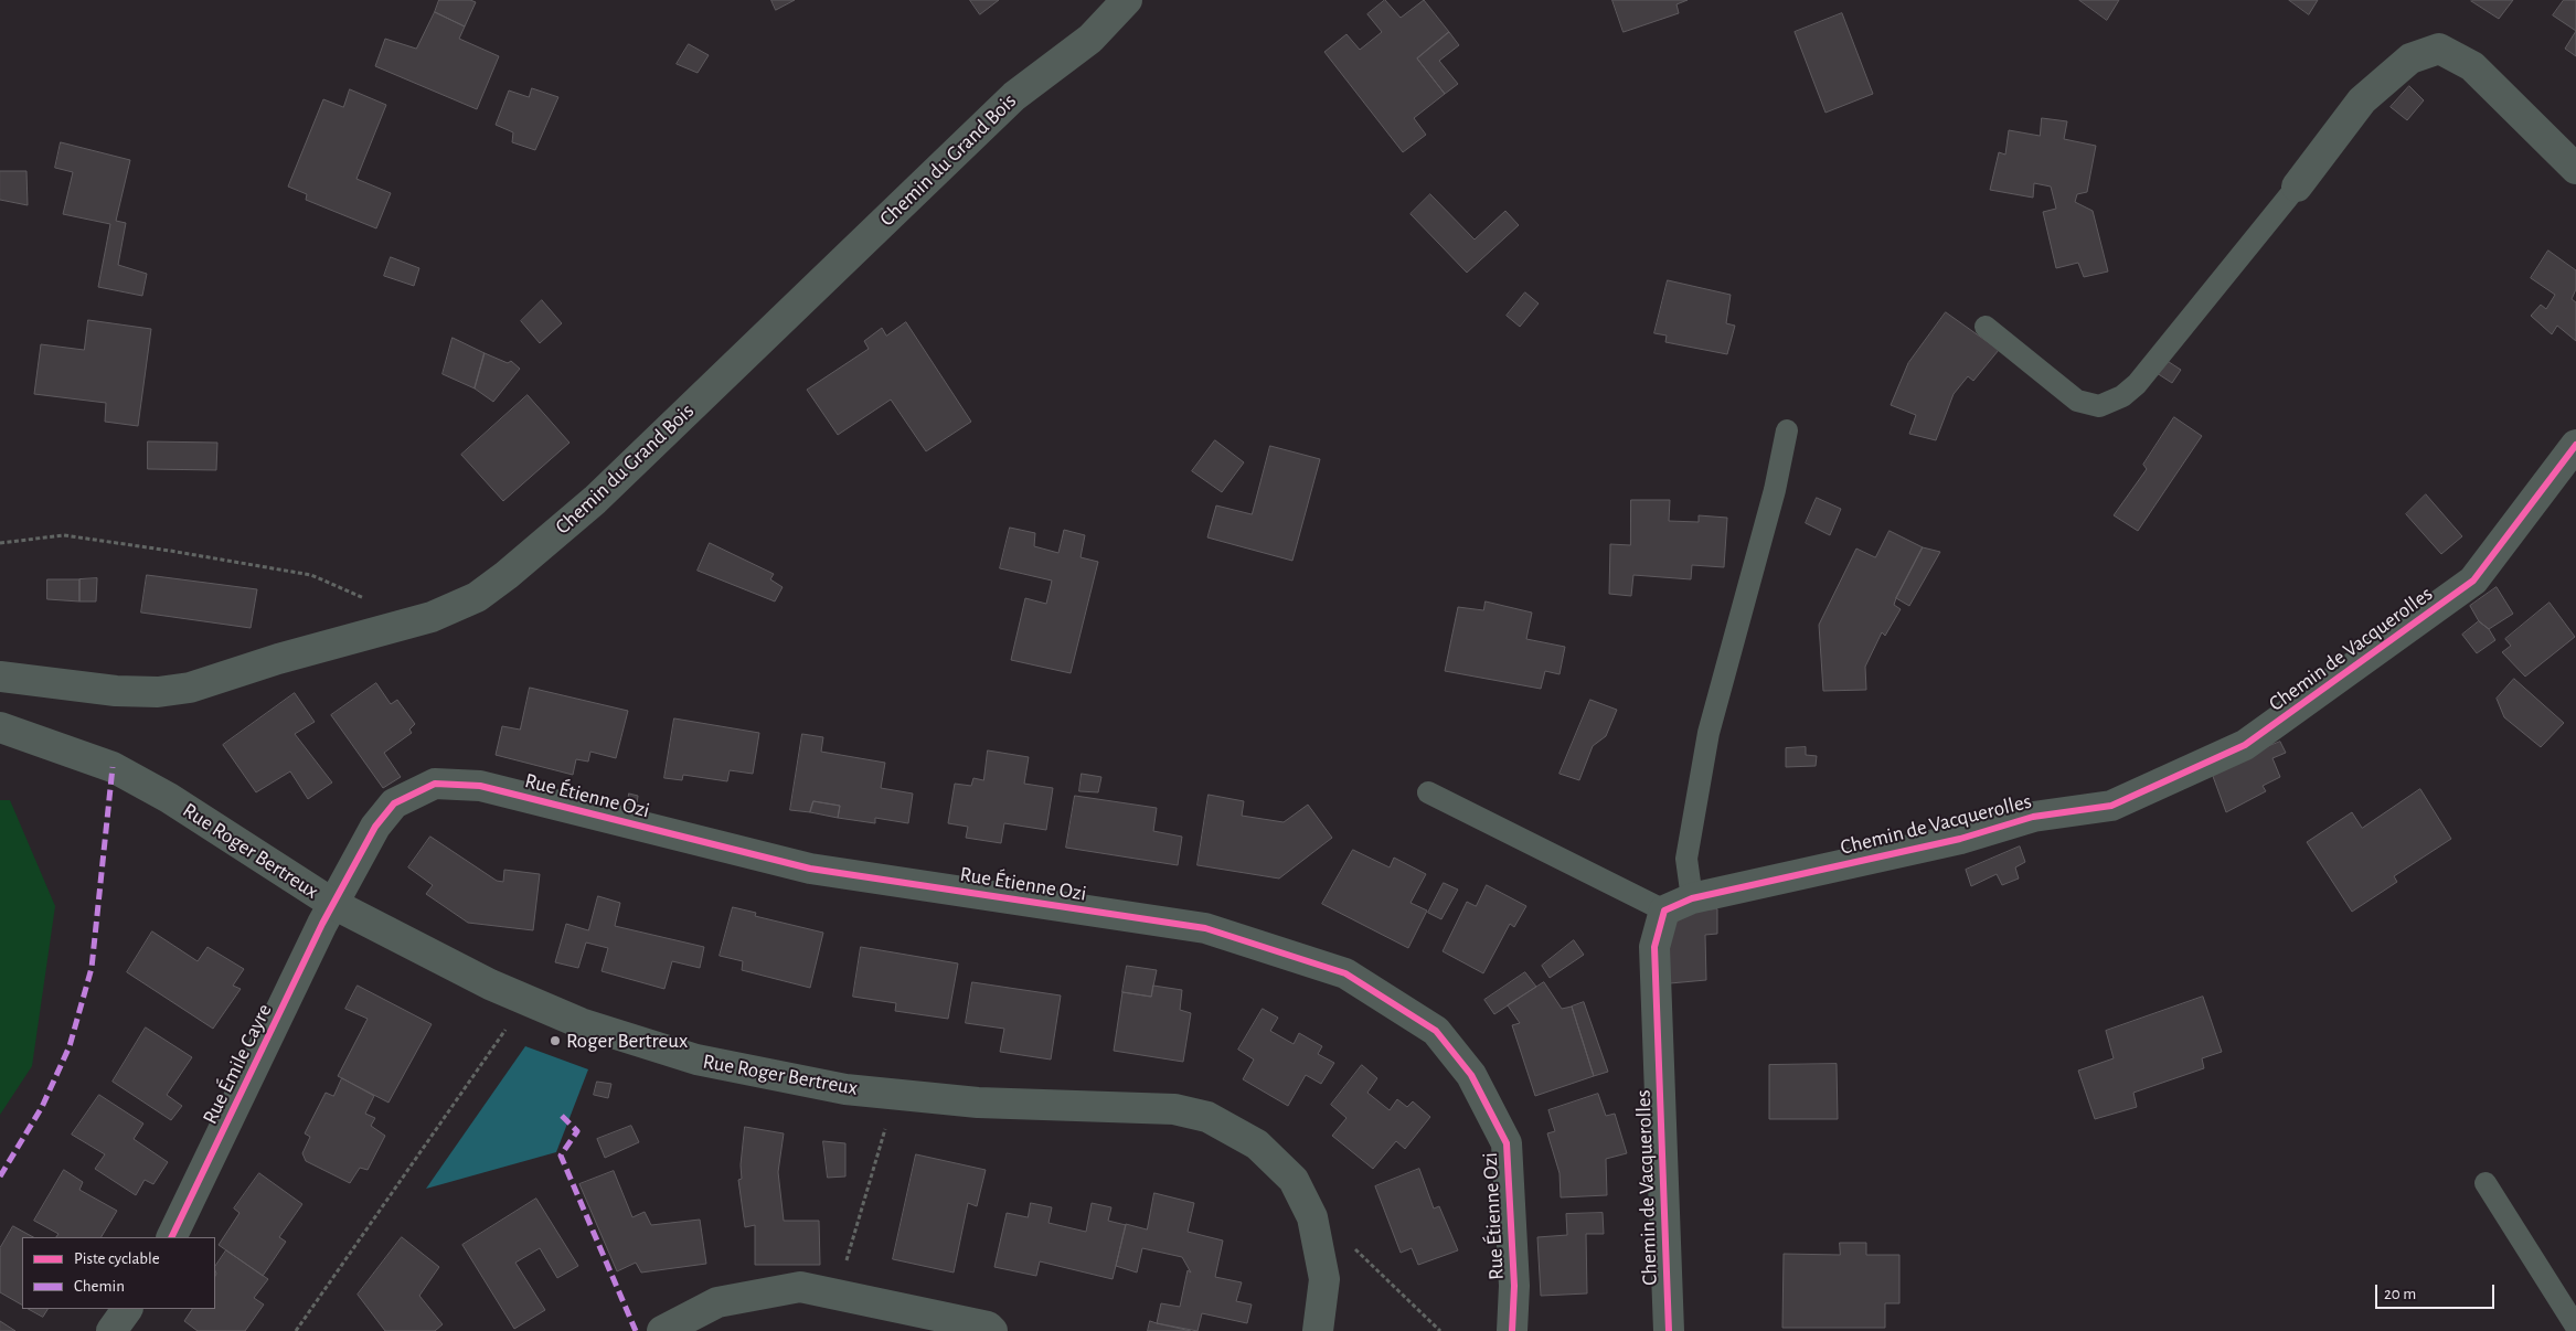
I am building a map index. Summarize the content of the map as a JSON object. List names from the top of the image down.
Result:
{
  "streets": {
    "street": [
      "Chemin du Grand Bois",
      "Chemin de Vacquerolles",
      "Rue Étienne Ozi",
      "Rue Roger Bertreux",
      "Rue Émile Cayre"
    ]
  },
  "crossings": [
    ["Rue Étienne Ozi", "Rue Roger Bertreux"],
    ["Rue Étienne Ozi", "Rue Émile Cayre"],
    ["Rue Roger Bertreux", "Rue Émile Cayre"]
  ],
  "places": ["Roger Bertreux"],
  "legend": ["Piste cyclable", "Chemin"],
  "scale_bar": "20 m"
}
